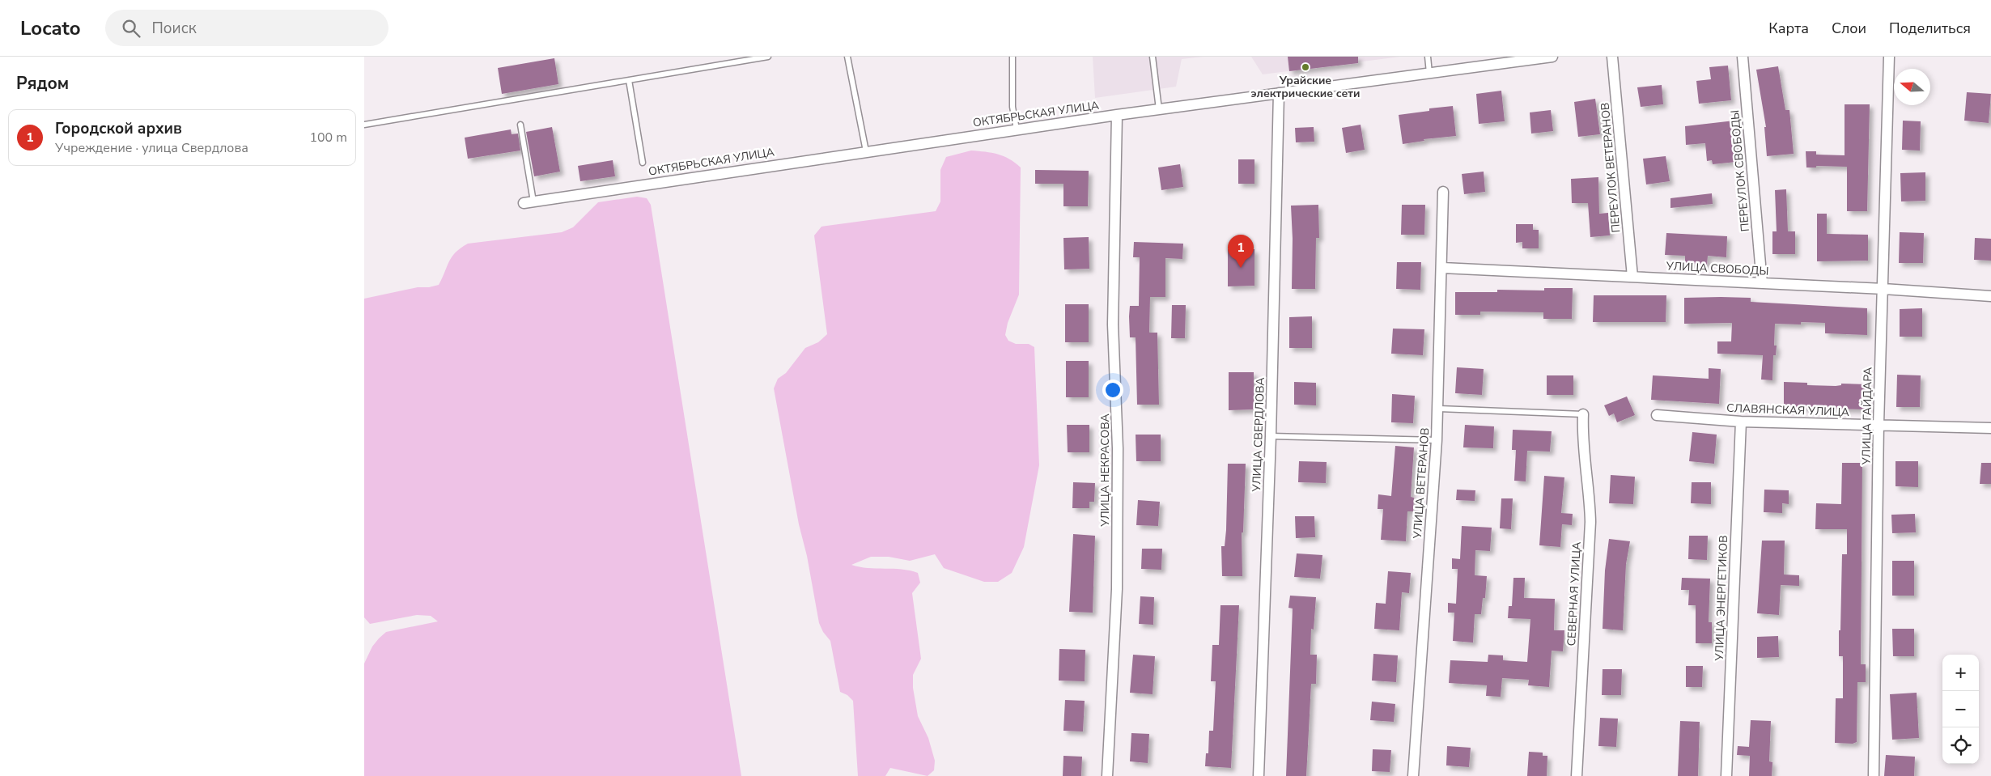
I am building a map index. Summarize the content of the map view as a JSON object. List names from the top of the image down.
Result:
{
  "streets": {
    "street": [
      "ОКТЯБРЬСКАЯ УЛИЦА",
      "ПЕРЕУЛОК ВЕТЕРАНОВ",
      "ПЕРЕУЛОК СВОБОДЫ",
      "УЛИЦА СВОБОДЫ",
      "СЛАВЯНСКАЯ УЛИЦА",
      "УЛИЦА ГАЙДАРА",
      "УЛИЦА СВЕРДЛОВА",
      "УЛИЦА НЕКРАСОВА",
      "УЛИЦА ВЕТЕРАНОВ",
      "СЕВЕРНАЯ УЛИЦА",
      "УЛИЦА ЭНЕРГЕТИКОВ"
    ]
  },
  "crossings": [
    ["ОКТЯБРЬСКАЯ УЛИЦА", "УЛИЦА СВЕРДЛОВА"],
    ["ОКТЯБРЬСКАЯ УЛИЦА", "УЛИЦА НЕКРАСОВА"],
    ["ПЕРЕУЛОК ВЕТЕРАНОВ", "УЛИЦА СВОБОДЫ"],
    ["ПЕРЕУЛОК СВОБОДЫ", "УЛИЦА СВОБОДЫ"],
    ["УЛИЦА СВОБОДЫ", "УЛИЦА ГАЙДАРА"],
    ["УЛИЦА СВОБОДЫ", "УЛИЦА ВЕТЕРАНОВ"],
    ["СЛАВЯНСКАЯ УЛИЦА", "УЛИЦА ГАЙДАРА"],
    ["СЛАВЯНСКАЯ УЛИЦА", "УЛИЦА ЭНЕРГЕТИКОВ"]
  ],
  "places": ["Урайские электрические сети"],
  "north": "left",
  "page": {
    "header": "Locato",
    "search": "Поиск",
    "nav": ["Карта", "Слои", "Поделиться"],
    "heading": "Рядом",
    "list": [
      {
        "mark": "1",
        "name": "Городской архив",
        "note": "Учреждение · улица Свердлова",
        "value": "100 m"
      }
    ],
    "pins": "1",
    "map_buttons": ["+", "−"]
  }
}
